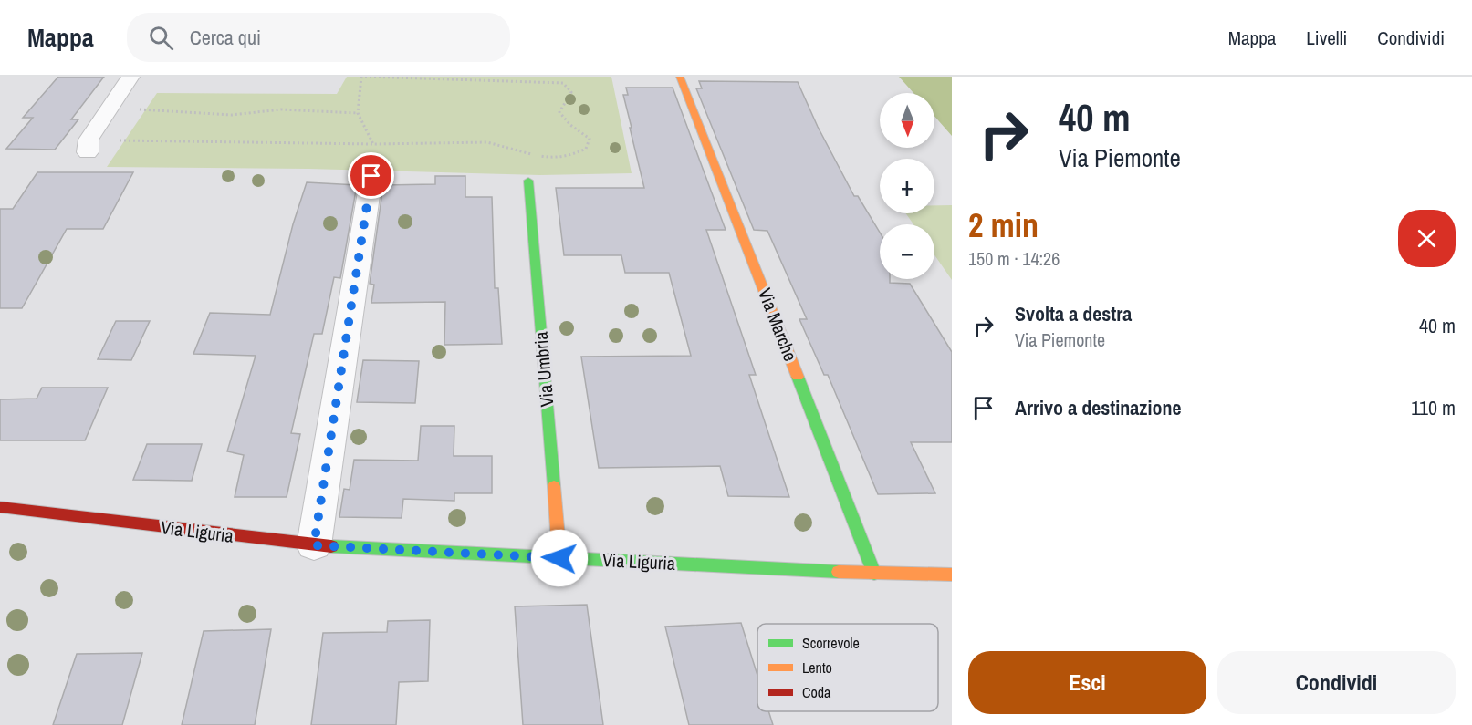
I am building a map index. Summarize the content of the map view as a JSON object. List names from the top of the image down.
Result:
{
  "streets": {
    "street": ["Via Marche", "Via Umbria", "Via Liguria"]
  },
  "crossings": [
    ["Via Marche", "Via Liguria"],
    ["Via Umbria", "Via Liguria"]
  ],
  "legend": ["Scorrevole", "Lento", "Coda"],
  "north": "bottom",
  "page": {
    "header": "Mappa",
    "search": "Cerca qui",
    "nav": ["Mappa", "Livelli", "Condividi"],
    "turn": ["40 m", "Via Piemonte"],
    "map_buttons": ["+", "−"],
    "heading": ["2 min", "150 m · 14:26"],
    "list": [
      {
        "name": "Svolta a destra",
        "note": "Via Piemonte",
        "value": "40 m"
      },
      {
        "name": "Arrivo a destinazione",
        "value": "110 m"
      }
    ],
    "buttons": ["Esci", "Condividi"]
  }
}
